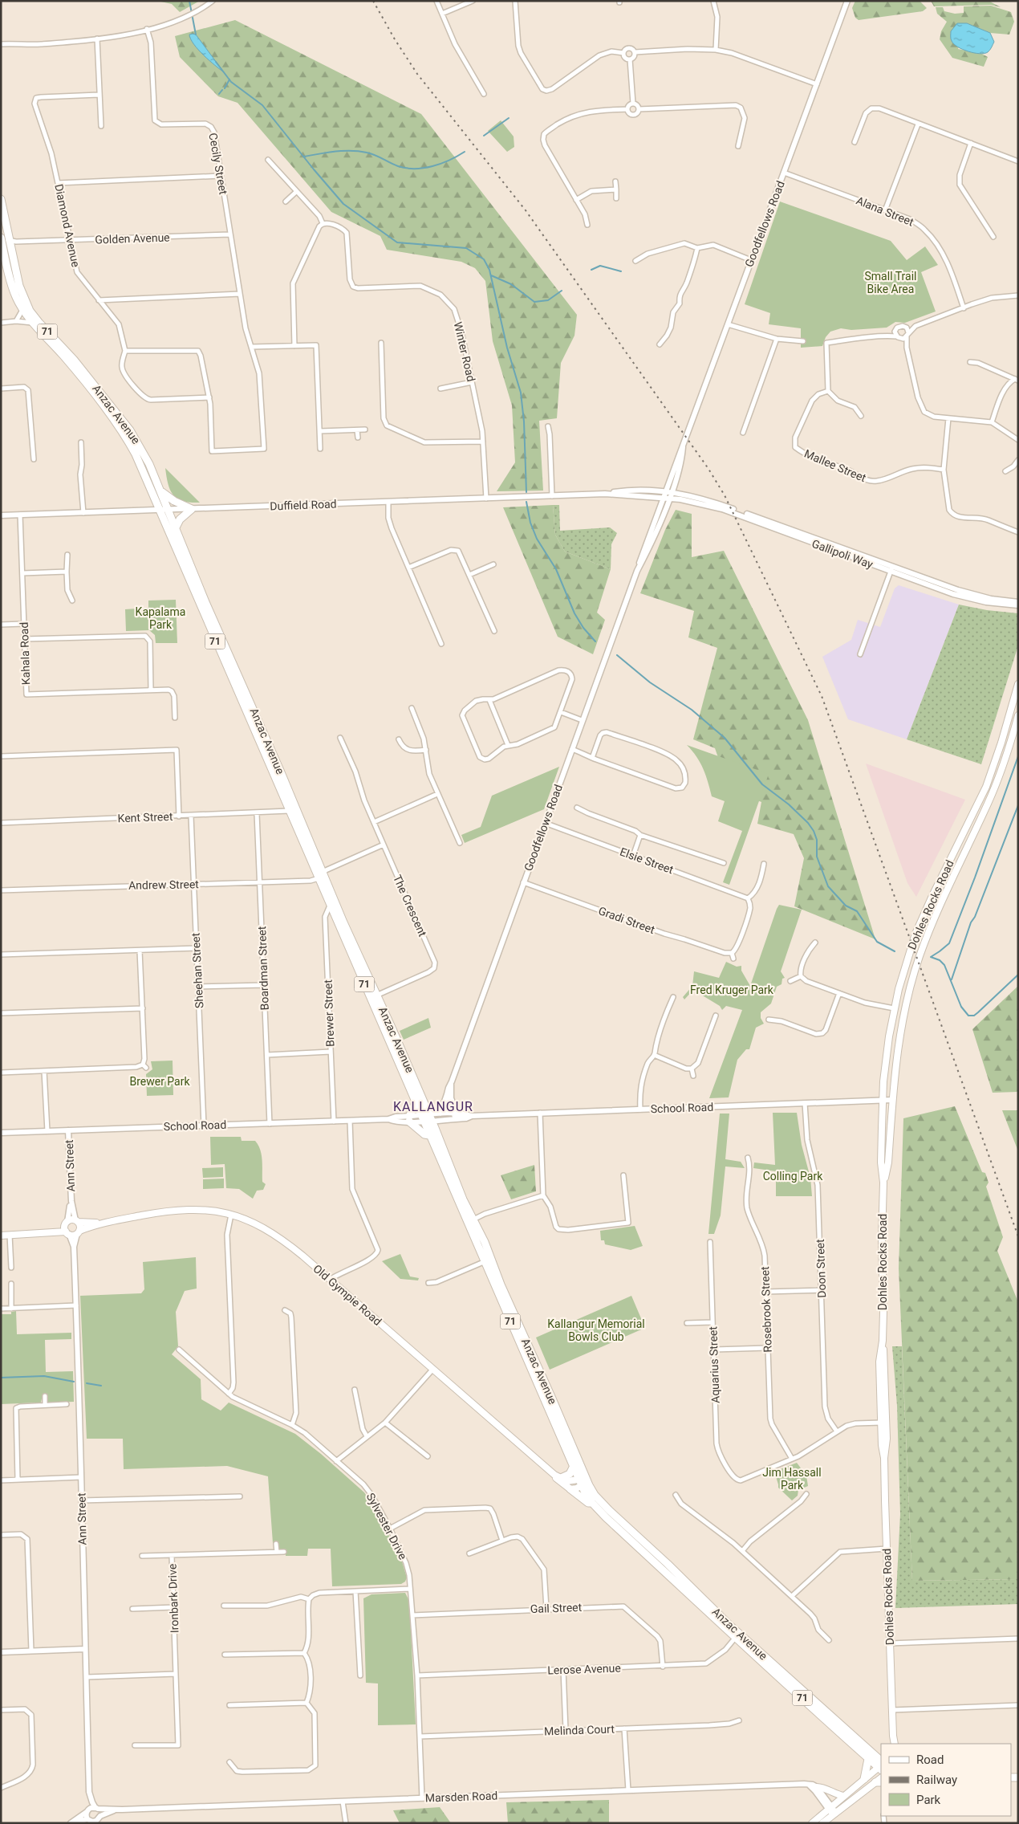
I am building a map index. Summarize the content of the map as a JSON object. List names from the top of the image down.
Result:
{
  "streets": {
    "highway": ["71", "Anzac Avenue"],
    "main road": ["Dohles Rocks Road", "Old Gympie Road"],
    "street": [
      "Cecily Street",
      "Alana Street",
      "Goodfellows Road",
      "Diamond Avenue",
      "Golden Avenue",
      "Winter Road",
      "Mallee Street",
      "Duffield Road",
      "Gallipoli Way",
      "Kahala Road",
      "Kent Street",
      "Elsie Street",
      "Andrew Street",
      "The Crescent",
      "Gradi Street",
      "Boardman Street",
      "Sheehan Street",
      "Brewer Street",
      "School Road",
      "Ann Street",
      "Doon Street",
      "Rosebrook Street",
      "Aquarius Street",
      "Sylvester Drive",
      "Ironbark Drive",
      "Gail Street",
      "Lerose Avenue",
      "Melinda Court",
      "Marsden Road"
    ]
  },
  "crossings": [
    ["Cecily Street", "Diamond Avenue"],
    ["Cecily Street", "Golden Avenue"],
    ["Alana Street", "Goodfellows Road"],
    ["Goodfellows Road", "Duffield Road"],
    ["Goodfellows Road", "Gallipoli Way"],
    ["Goodfellows Road", "Elsie Street"],
    ["Goodfellows Road", "Gradi Street"],
    ["Goodfellows Road", "School Road"],
    ["Diamond Avenue", "Golden Avenue"],
    ["Golden Avenue", "Anzac Avenue"],
    ["Winter Road", "Duffield Road"],
    ["Anzac Avenue", "Duffield Road"],
    ["Anzac Avenue", "Kent Street"],
    ["Anzac Avenue", "Andrew Street"],
    ["Anzac Avenue", "The Crescent"],
    ["Anzac Avenue", "Brewer Street"],
    ["Anzac Avenue", "School Road"],
    ["Anzac Avenue", "Lerose Avenue"],
    ["Duffield Road", "Gallipoli Way"],
    ["Duffield Road", "Kahala Road"],
    ["Kent Street", "Boardman Street"],
    ["Kent Street", "Sheehan Street"],
    ["Andrew Street", "Boardman Street"],
    ["Andrew Street", "Sheehan Street"],
    ["Dohles Rocks Road", "School Road"],
    ["Boardman Street", "School Road"],
    ["Sheehan Street", "School Road"],
    ["Brewer Street", "School Road"],
    ["School Road", "Ann Street"],
    ["School Road", "Doon Street"],
    ["Ann Street", "Old Gympie Road"],
    ["Ann Street", "Marsden Road"],
    ["Rosebrook Street", "Aquarius Street"],
    ["Sylvester Drive", "Gail Street"],
    ["Sylvester Drive", "Lerose Avenue"],
    ["Sylvester Drive", "Melinda Court"],
    ["Sylvester Drive", "Marsden Road"],
    ["Gail Street", "Lerose Avenue"]
  ],
  "districts": ["KALLANGUR"],
  "parks": [
    "Small Trail Bike Area",
    "Kapalama Park",
    "Fred Kruger Park",
    "Brewer Park",
    "Colling Park",
    "Kallangur Memorial Bowls Club",
    "Jim Hassall Park"
  ],
  "legend": ["Road", "Railway", "Park"]
}
